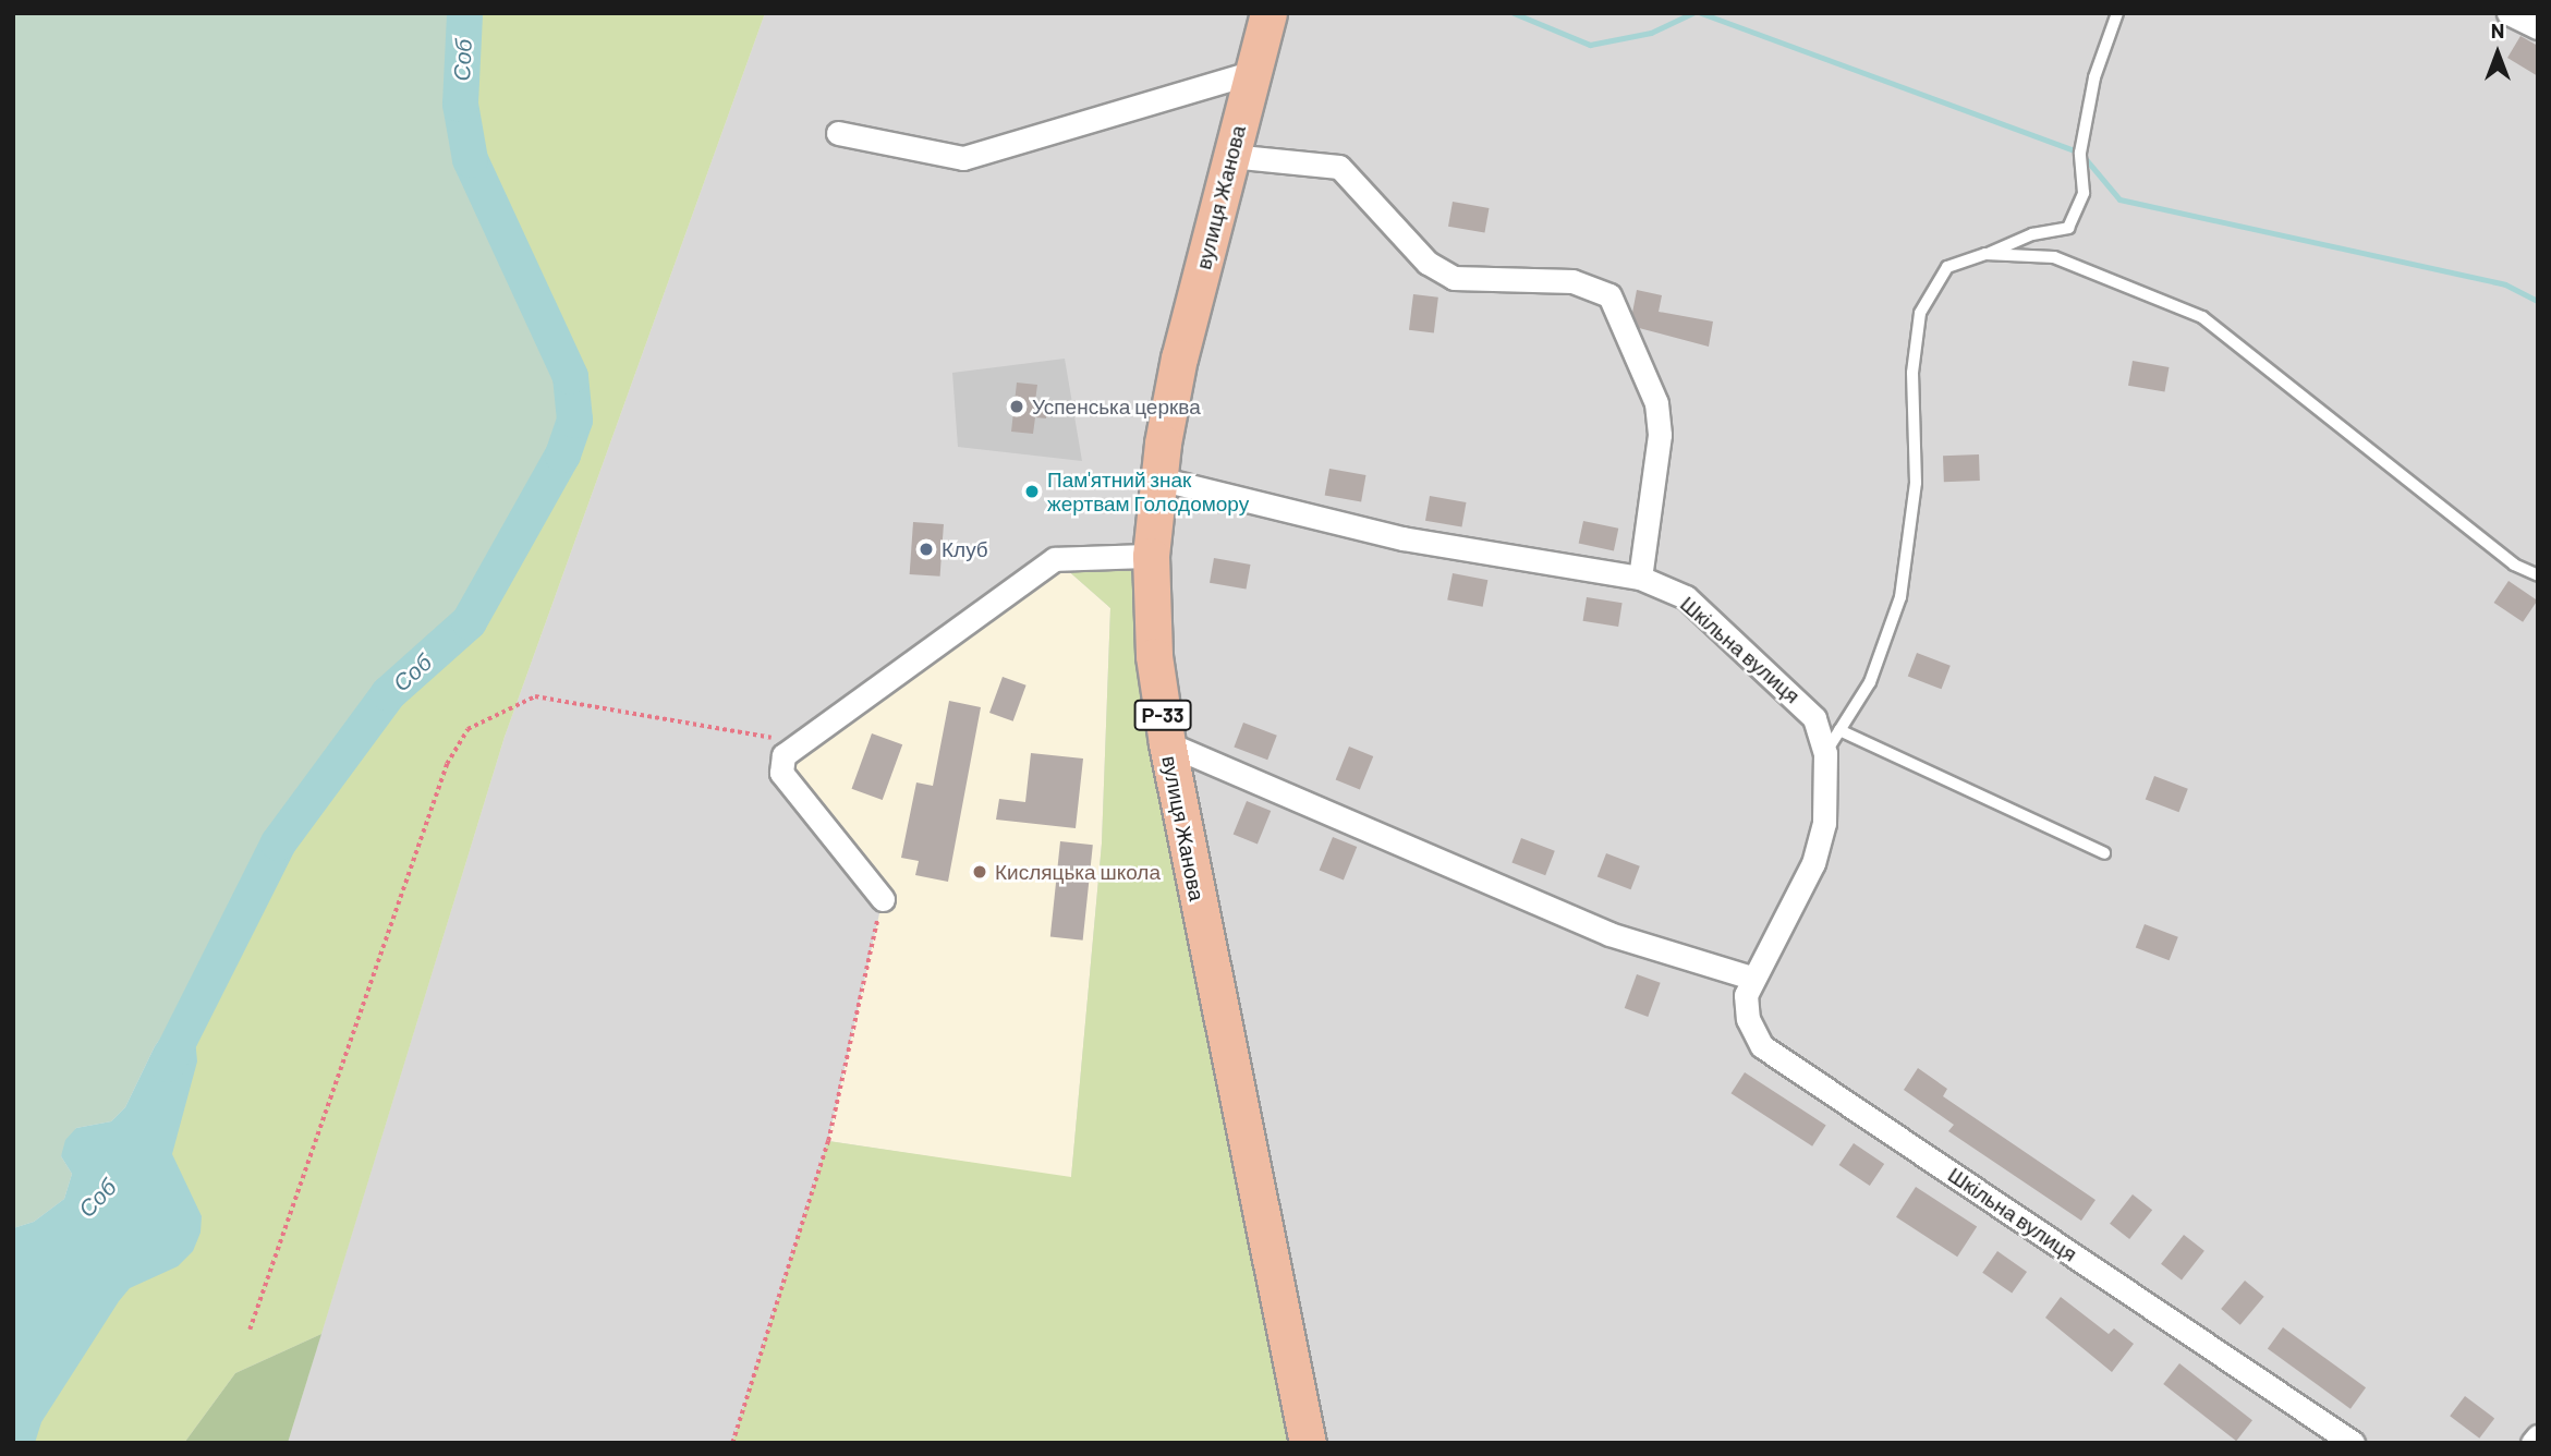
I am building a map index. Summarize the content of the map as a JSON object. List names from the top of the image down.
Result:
{
  "streets": {
    "main road": ["вулиця Жанова", "Р-33"],
    "street": ["Шкільна вулиця"]
  },
  "crossings": [
    ["вулиця Жанова", "Шкільна вулиця"]
  ],
  "water": ["Соб"],
  "places": [
    "Успенська церква",
    "Пам'ятний знак жертвам Голодомору",
    "Клуб",
    "Кисляцька школа"
  ],
  "north": "top"
}
